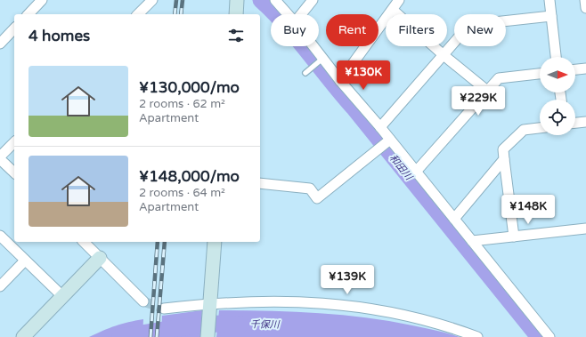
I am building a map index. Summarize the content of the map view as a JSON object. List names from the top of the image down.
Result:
{
  "water": ["和田川", "千保川"],
  "north": "right",
  "page": {
    "chip": [
      "Buy",
      "Rent",
      "Filters",
      "New"
    ],
    "heading": "4 homes",
    "list": [
      {
        "name": "¥130,000/mo",
        "note": "2 rooms · 62 m² · Apartment"
      },
      {
        "name": "¥148,000/mo",
        "note": "2 rooms · 64 m² · Apartment"
      }
    ],
    "price": [
      "¥130K",
      "¥229K",
      "¥148K",
      "¥139K"
    ]
  }
}
